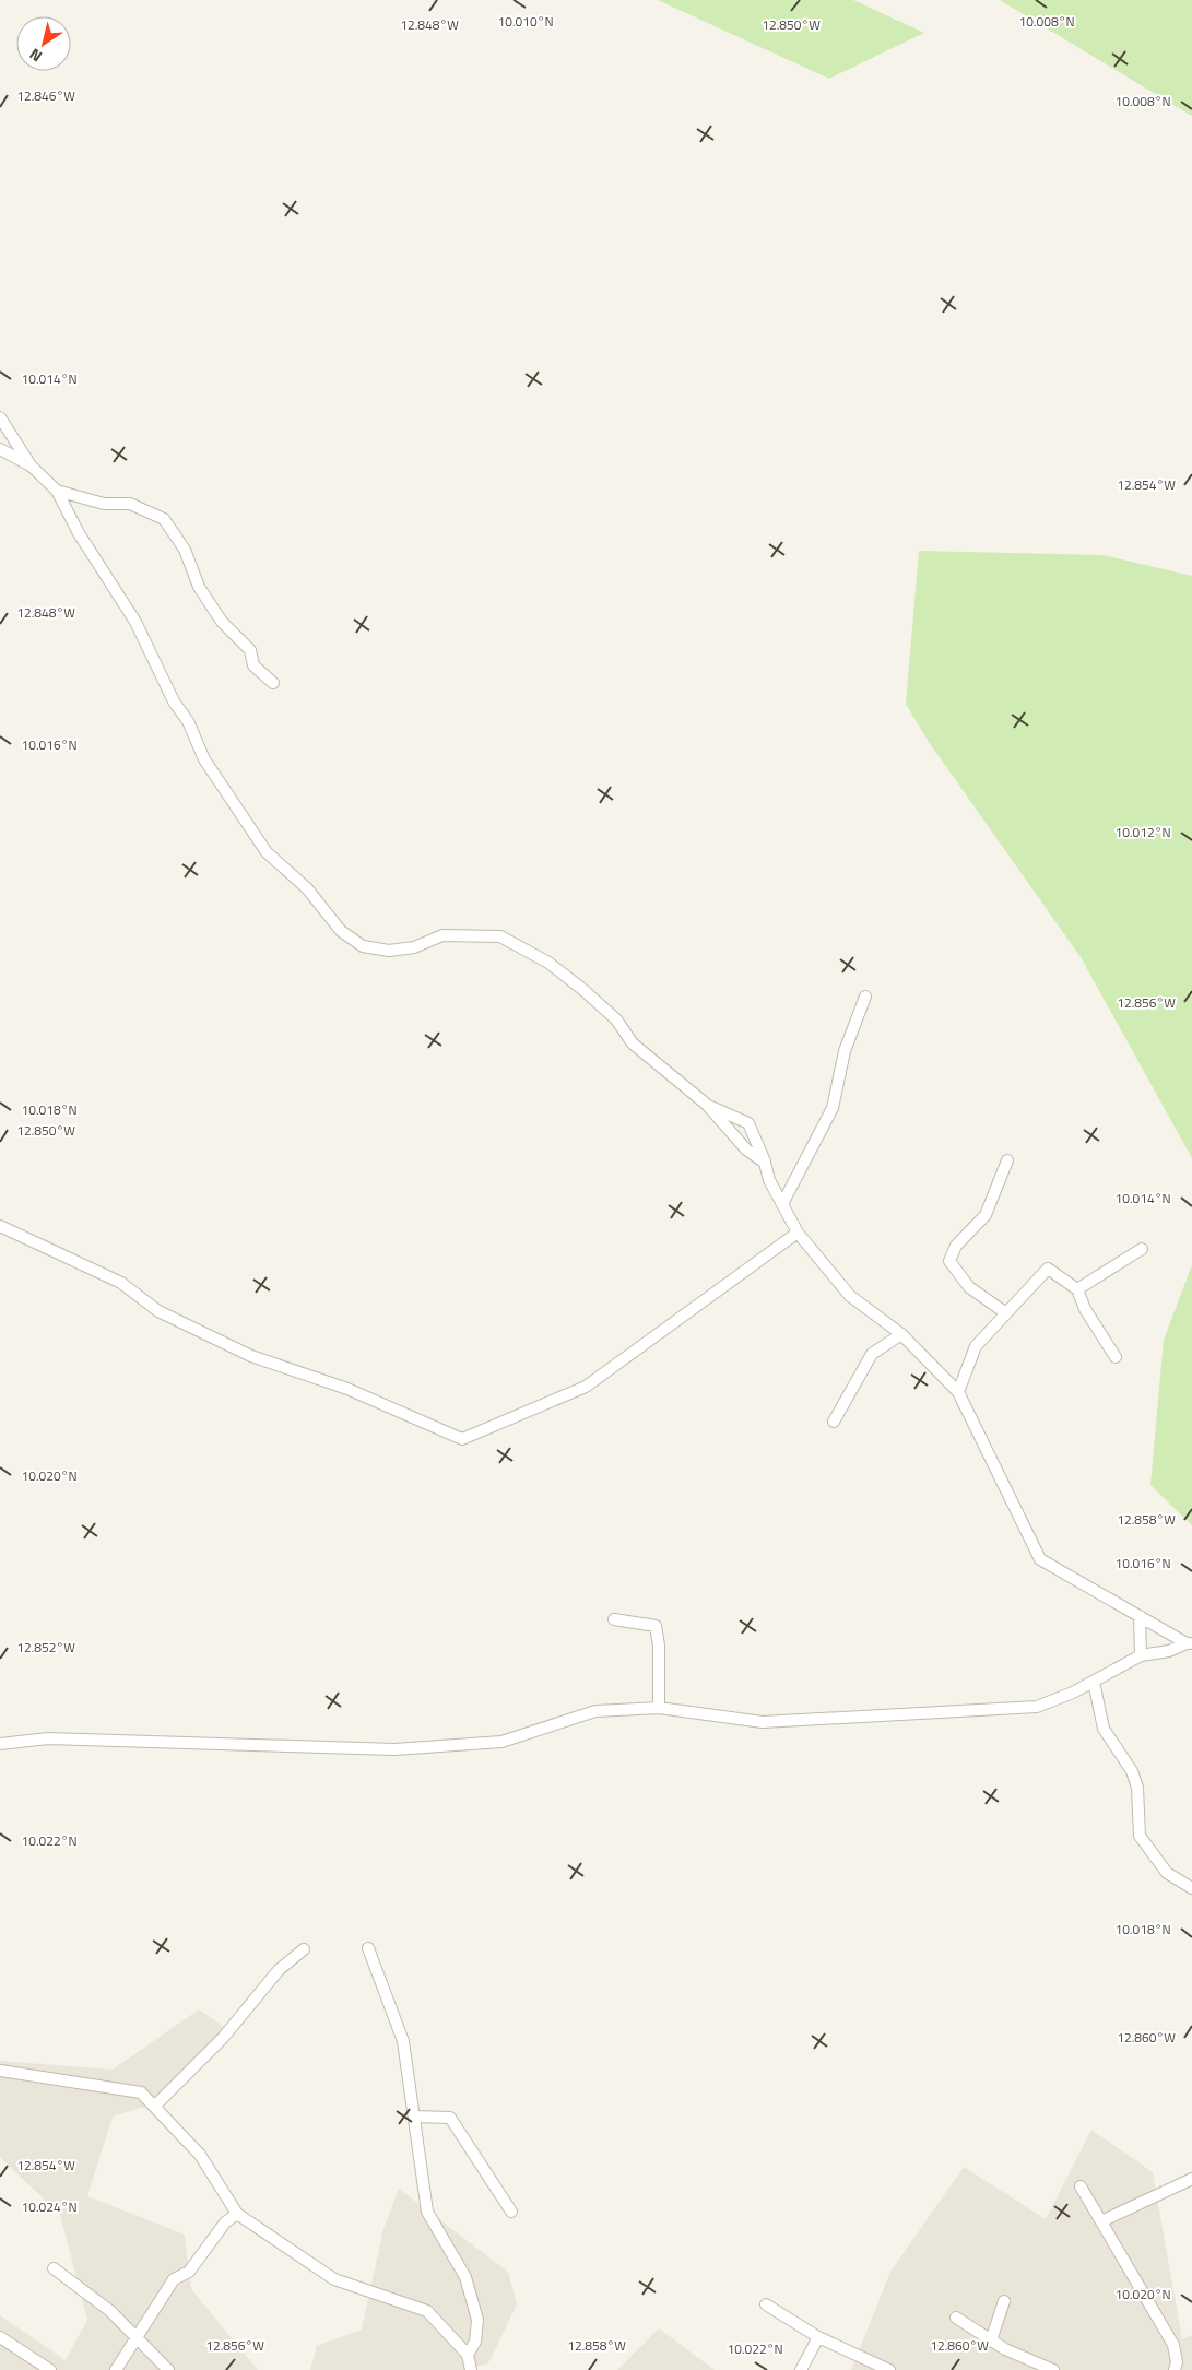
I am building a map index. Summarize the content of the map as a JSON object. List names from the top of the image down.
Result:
{
  "north": "bottom left",
  "coordinates": [
    "10.010°N",
    "10.008°N",
    "12.848°W",
    "12.850°W",
    "12.846°W",
    "10.014°N",
    "12.854°W",
    "10.016°N",
    "10.012°N",
    "12.856°W",
    "10.018°N",
    "10.020°N",
    "12.858°W",
    "12.852°W",
    "10.022°N",
    "12.860°W",
    "10.024°N"
  ]
}
